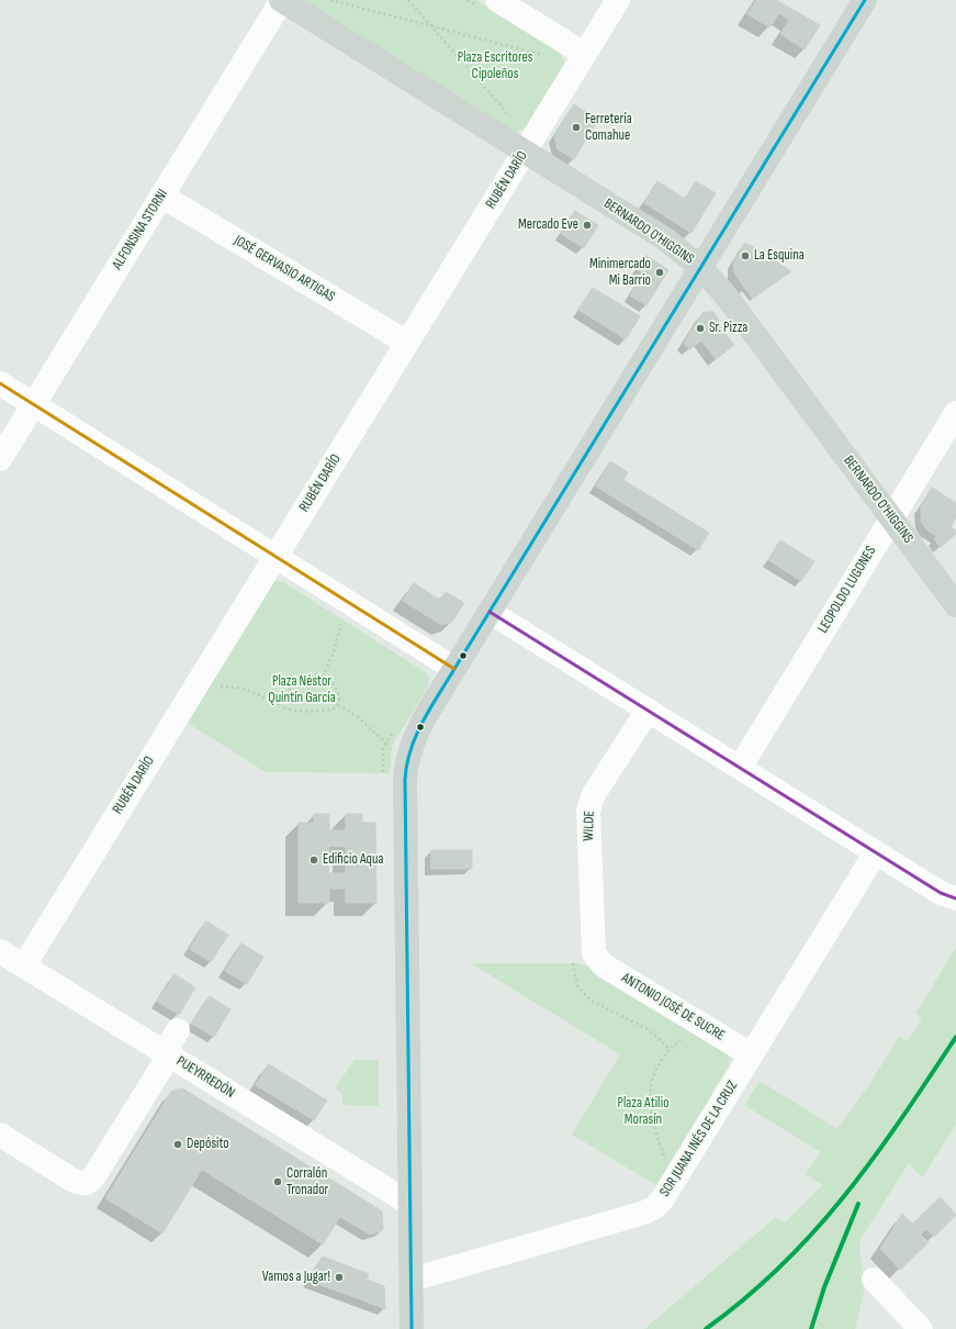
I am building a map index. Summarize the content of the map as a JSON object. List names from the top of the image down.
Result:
{
  "streets": {
    "main road": ["BERNARDO O'HIGGINS"],
    "street": [
      "RUBÉN DARÍO",
      "ALFONSINA STORNI",
      "JOSÉ GERVASIO ARTIGAS",
      "LEOPOLDO LUGONES",
      "WILDE",
      "ANTONIO JOSÉ DE SUCRE",
      "PUEYRREDÓN",
      "SOR JUANA INÉS DE LA CRUZ"
    ]
  },
  "crossings": [
    ["RUBÉN DARÍO", "BERNARDO O'HIGGINS"],
    ["RUBÉN DARÍO", "JOSÉ GERVASIO ARTIGAS"],
    ["RUBÉN DARÍO", "PUEYRREDÓN"],
    ["ALFONSINA STORNI", "BERNARDO O'HIGGINS"],
    ["ALFONSINA STORNI", "JOSÉ GERVASIO ARTIGAS"],
    ["BERNARDO O'HIGGINS", "LEOPOLDO LUGONES"],
    ["WILDE", "ANTONIO JOSÉ DE SUCRE"],
    ["ANTONIO JOSÉ DE SUCRE", "SOR JUANA INÉS DE LA CRUZ"]
  ],
  "parks": ["Plaza Escritores Cipoleños", "Plaza Néstor Quintín García", "Plaza Atilio Morasín"],
  "places": [
    "Ferretería Comahue",
    "Mercado Eve",
    "La Esquina",
    "Minimercado Mi Barrio",
    "Sr. Pizza",
    "Edificio Aqua",
    "Depósito",
    "Corralón Tronador",
    "Vamos a Jugar!"
  ]
}
